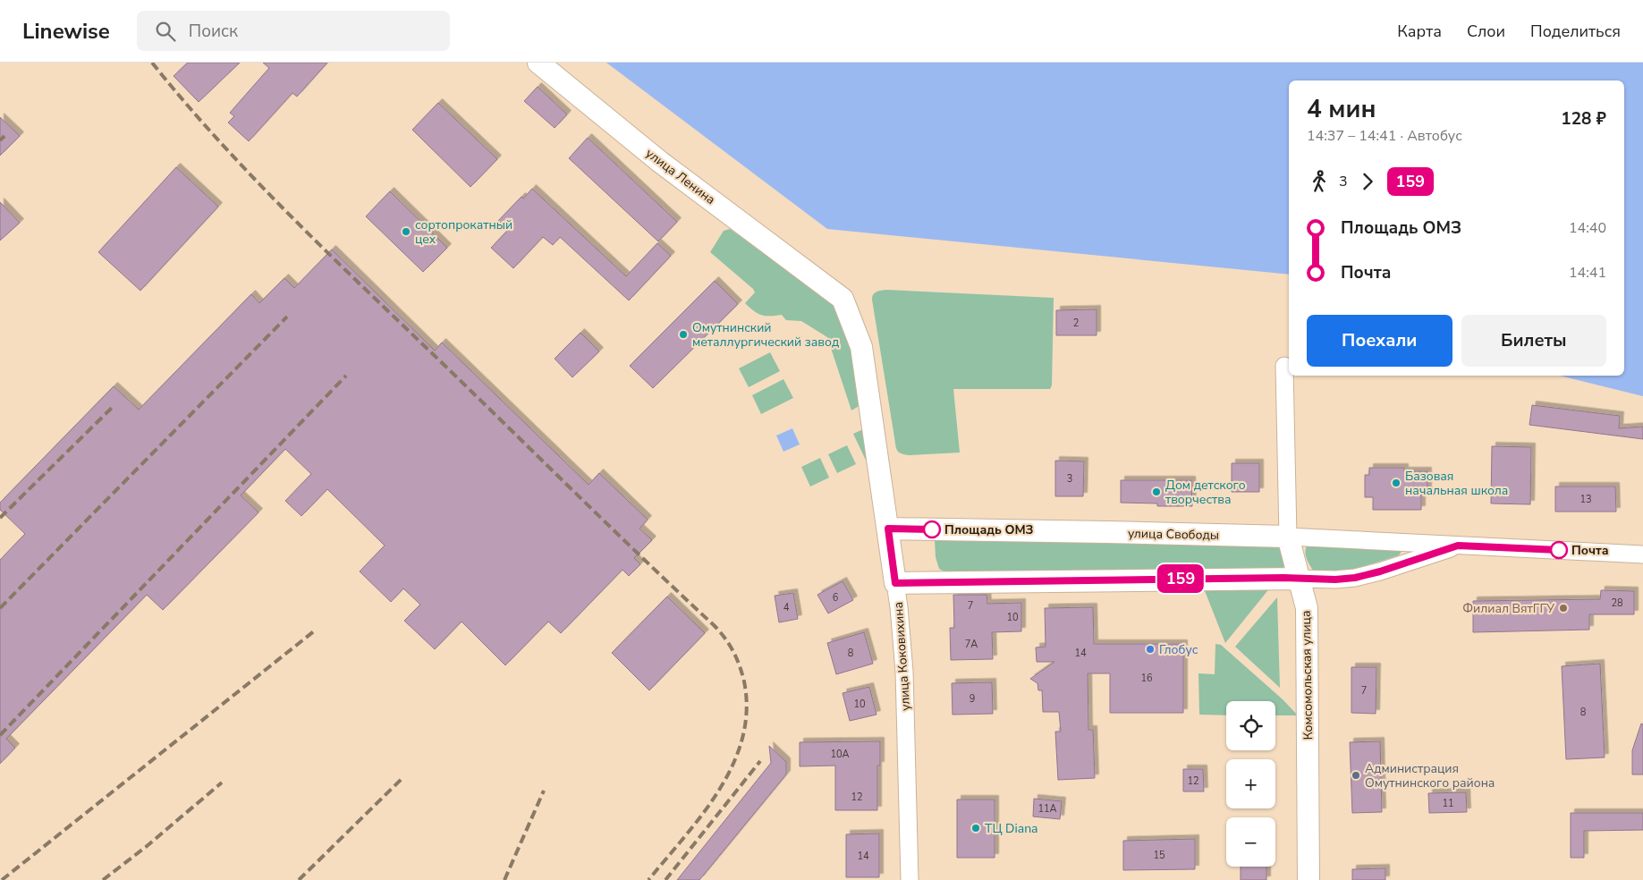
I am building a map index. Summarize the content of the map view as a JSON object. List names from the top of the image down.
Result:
{
  "streets": {
    "main road": [
      "улица Ленина",
      "улица Свободы",
      "улица Коковихина",
      "Комсомольская улица"
    ]
  },
  "crossings": [
    ["улица Ленина", "улица Коковихина"],
    ["улица Свободы", "улица Коковихина"],
    ["улица Свободы", "Комсомольская улица"]
  ],
  "places": [
    "сортопрокатный цех",
    "Омутнинский металлургический завод",
    "Базовая начальная школа",
    "Дом детского творчества",
    "Площадь ОМЗ",
    "Почта",
    "Филиал ВятГГУ",
    "Глобус",
    "Администрация Омутнинского района",
    "ТЦ Diana"
  ],
  "lines": ["bus line 159"],
  "house_numbers": [
    "2",
    "3",
    "13",
    "6",
    "28",
    "7",
    "4",
    "10",
    "7А",
    "8",
    "14",
    "16",
    "7",
    "9",
    "10",
    "8",
    "10А",
    "12",
    "12",
    "11",
    "11А",
    "15",
    "14"
  ],
  "page": {
    "header": "Linewise",
    "search": "Поиск",
    "nav": ["Карта", "Слои", "Поделиться"],
    "on_map": "159",
    "heading": ["4 мин", "14:37 – 14:41 · Автобус", "128 ₽"],
    "legs": ["3", "159"],
    "list": [
      {
        "name": "Площадь ОМЗ",
        "value": "14:40"
      },
      {
        "name": "Почта",
        "value": "14:41"
      }
    ],
    "buttons": ["Поехали", "Билеты"],
    "map_buttons": ["+", "−"]
  }
}
